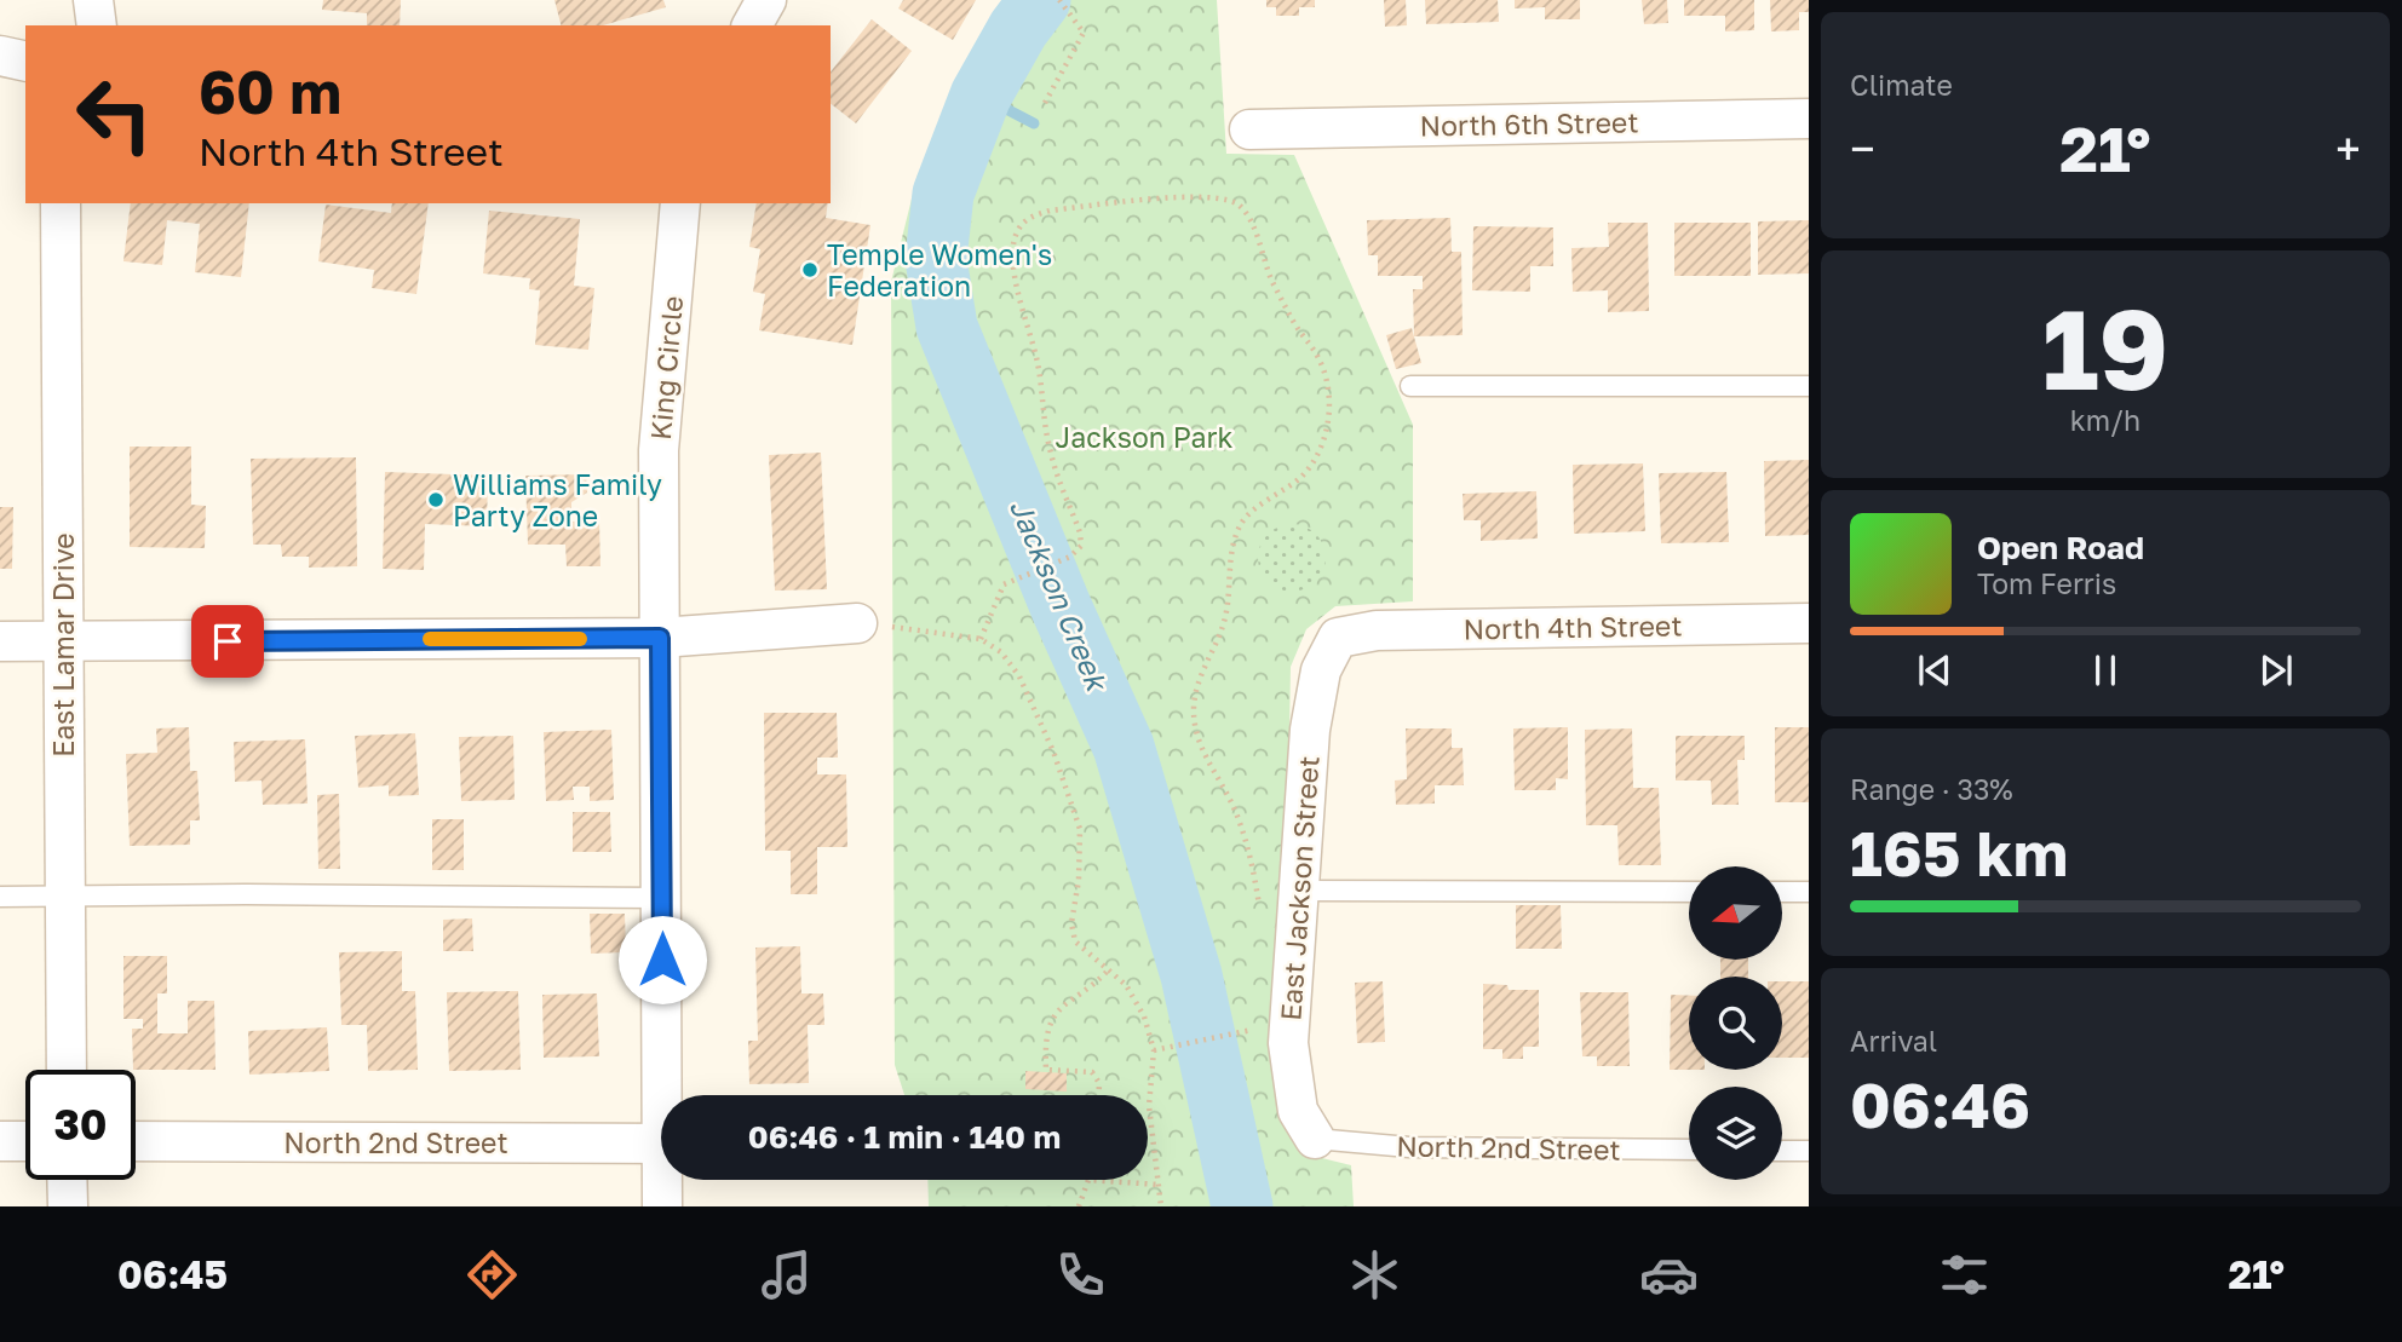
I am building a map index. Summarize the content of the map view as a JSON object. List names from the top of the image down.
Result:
{
  "streets": {
    "street": [
      "North 6th Street",
      "King Circle",
      "North 4th Street",
      "East Lamar Drive",
      "East Jackson Street",
      "North 2nd Street"
    ]
  },
  "crossings": [
    ["North 4th Street", "East Jackson Street"],
    ["East Jackson Street", "North 2nd Street"]
  ],
  "water": ["Jackson Creek"],
  "parks": ["Jackson Park"],
  "places": ["Temple Women's Federation", "Williams Family Party Zone"],
  "north": "left",
  "page": {
    "tile": [
      "Climate",
      ["19", "km/h"],
      ["Range · 33%", "165 km"],
      ["Arrival", "06:46"]
    ],
    "turn": ["60 m", "North 4th Street"],
    "heat": ["−", "21°", "+"],
    "song": ["Open Road", "Tom Ferris"],
    "limit": "30",
    "trip": "06:46 · 1 min · 140 m",
    "tabs": ["06:45", "21°"]
  }
}
